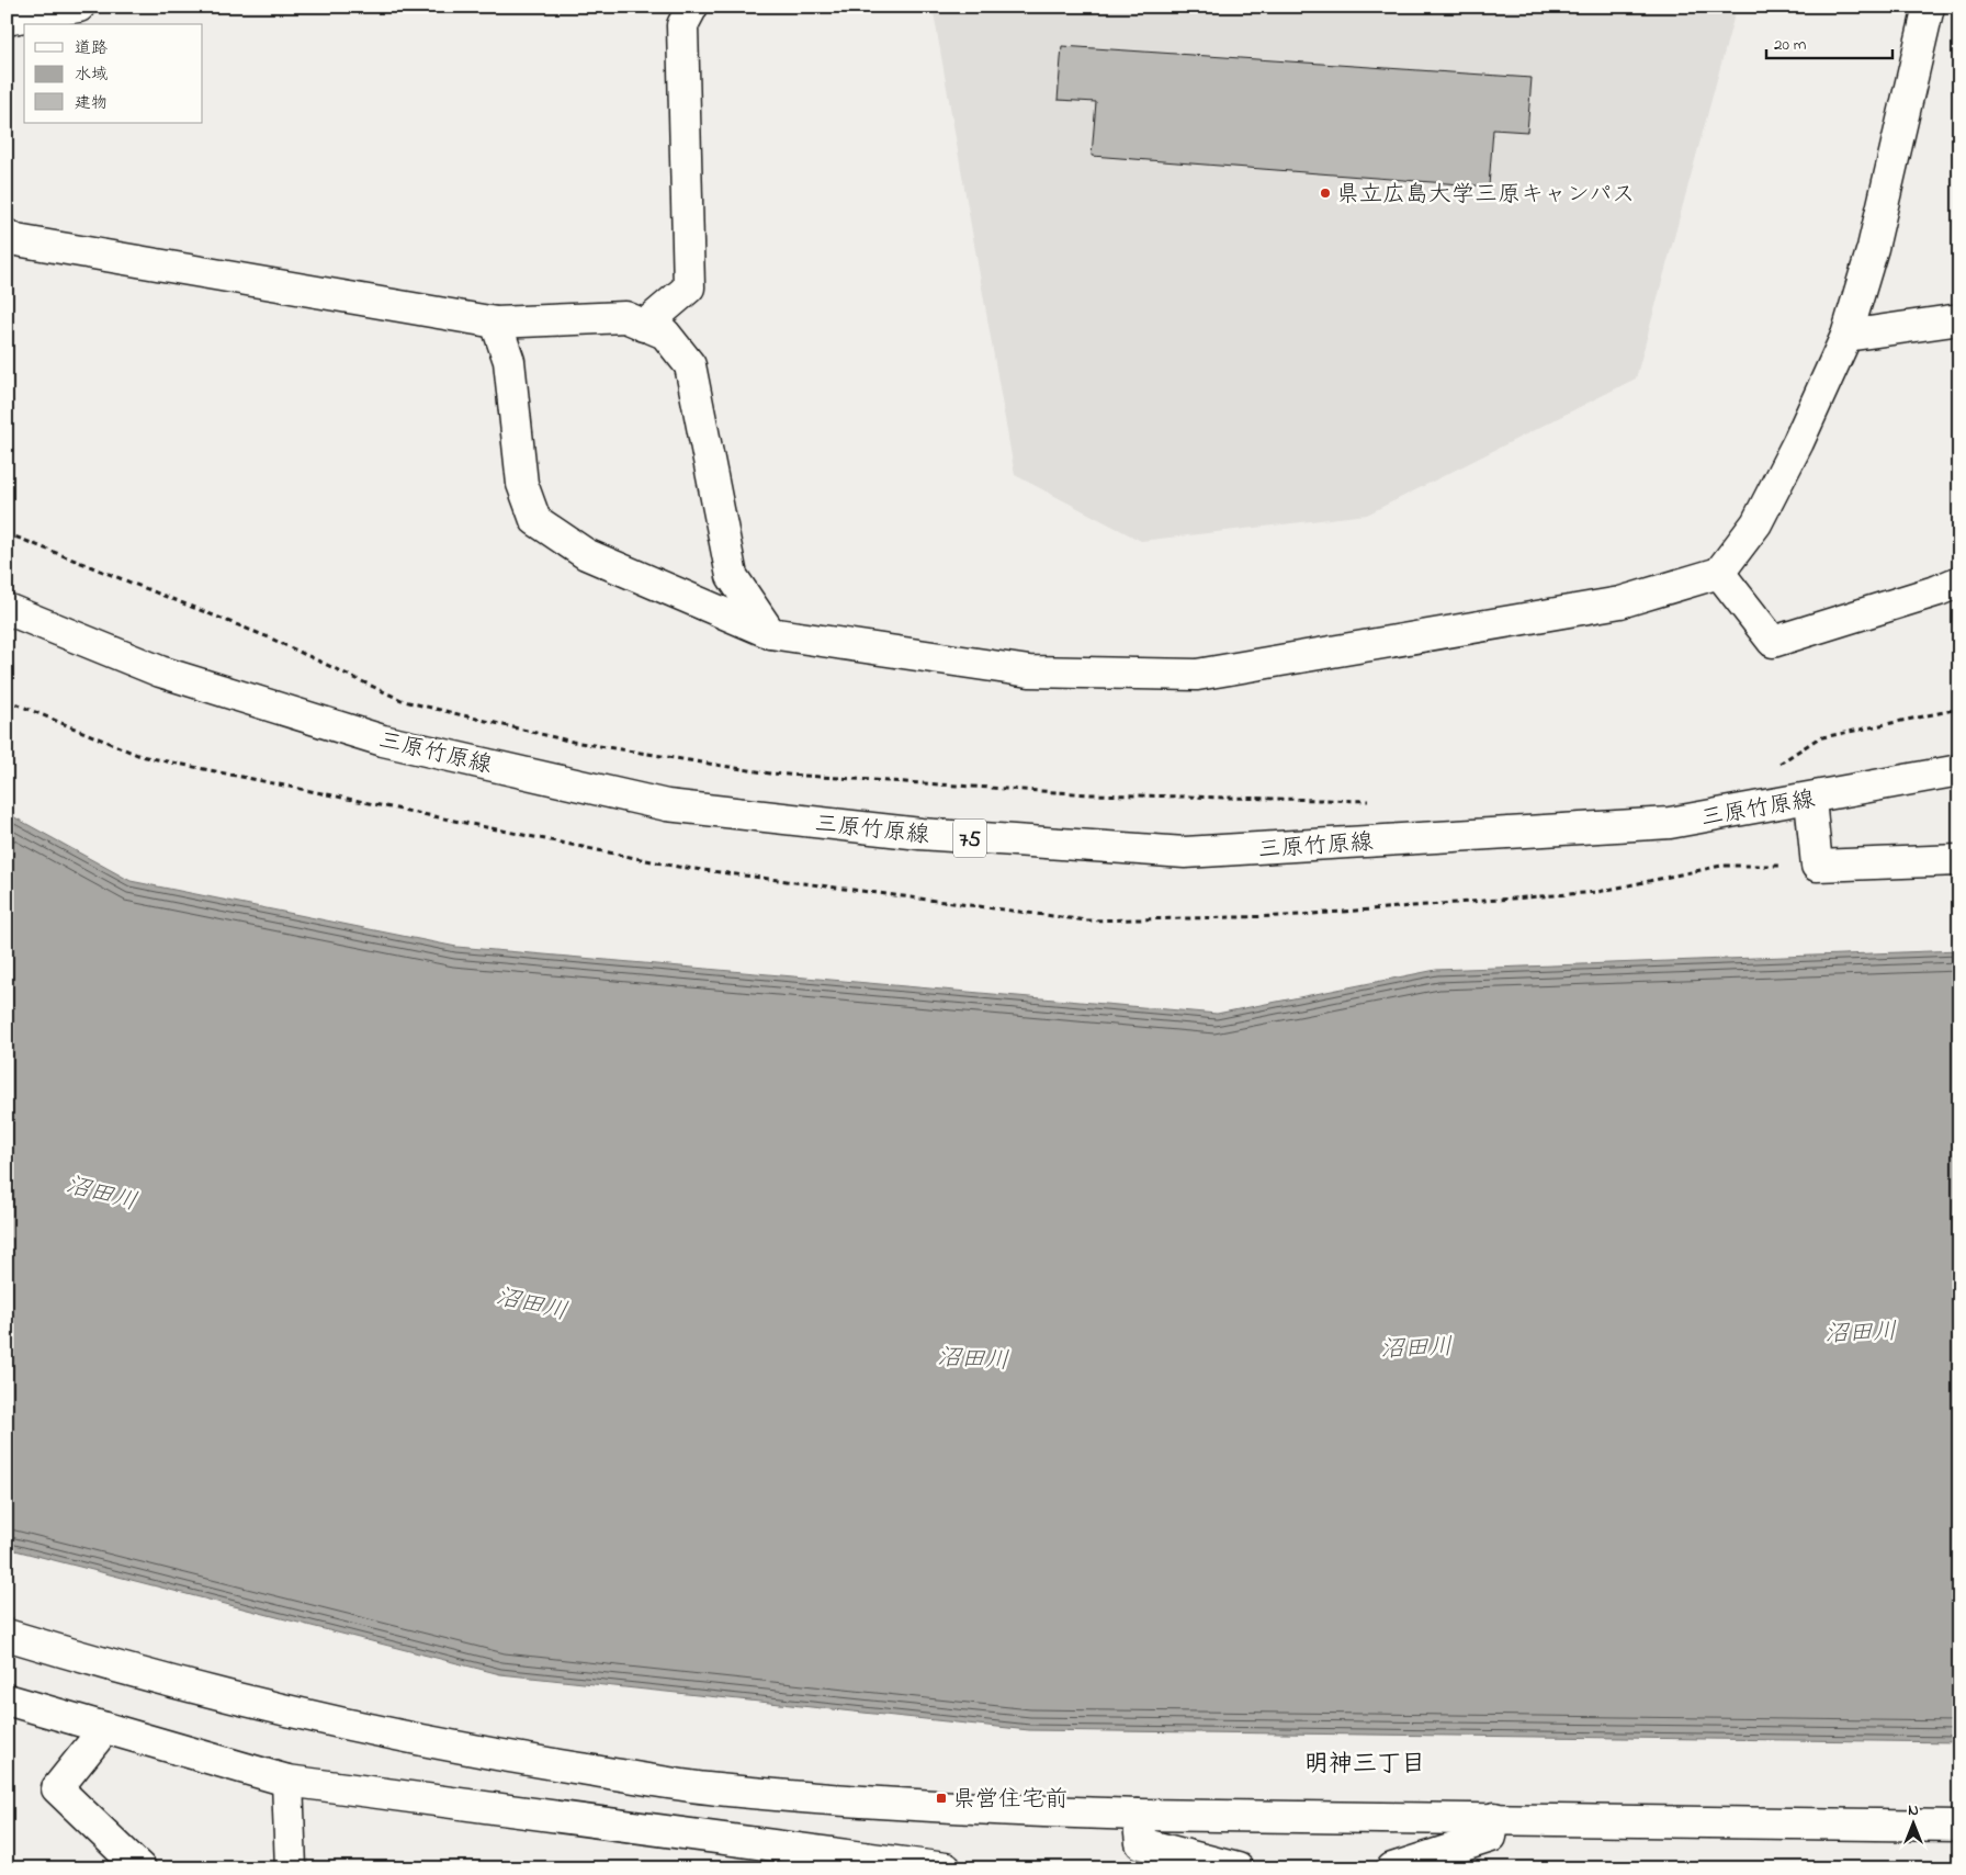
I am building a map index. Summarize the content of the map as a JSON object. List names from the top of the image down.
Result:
{
  "streets": {
    "street": ["三原竹原線", "75"]
  },
  "districts": ["明神三丁目"],
  "water": ["沼田川"],
  "places": {
    "other": ["県立広島大学三原キャンパス"],
    "transit": ["県営住宅前"]
  },
  "legend": ["道路", "水域", "建物"],
  "scale_bar": "20 m",
  "north": "top"
}
